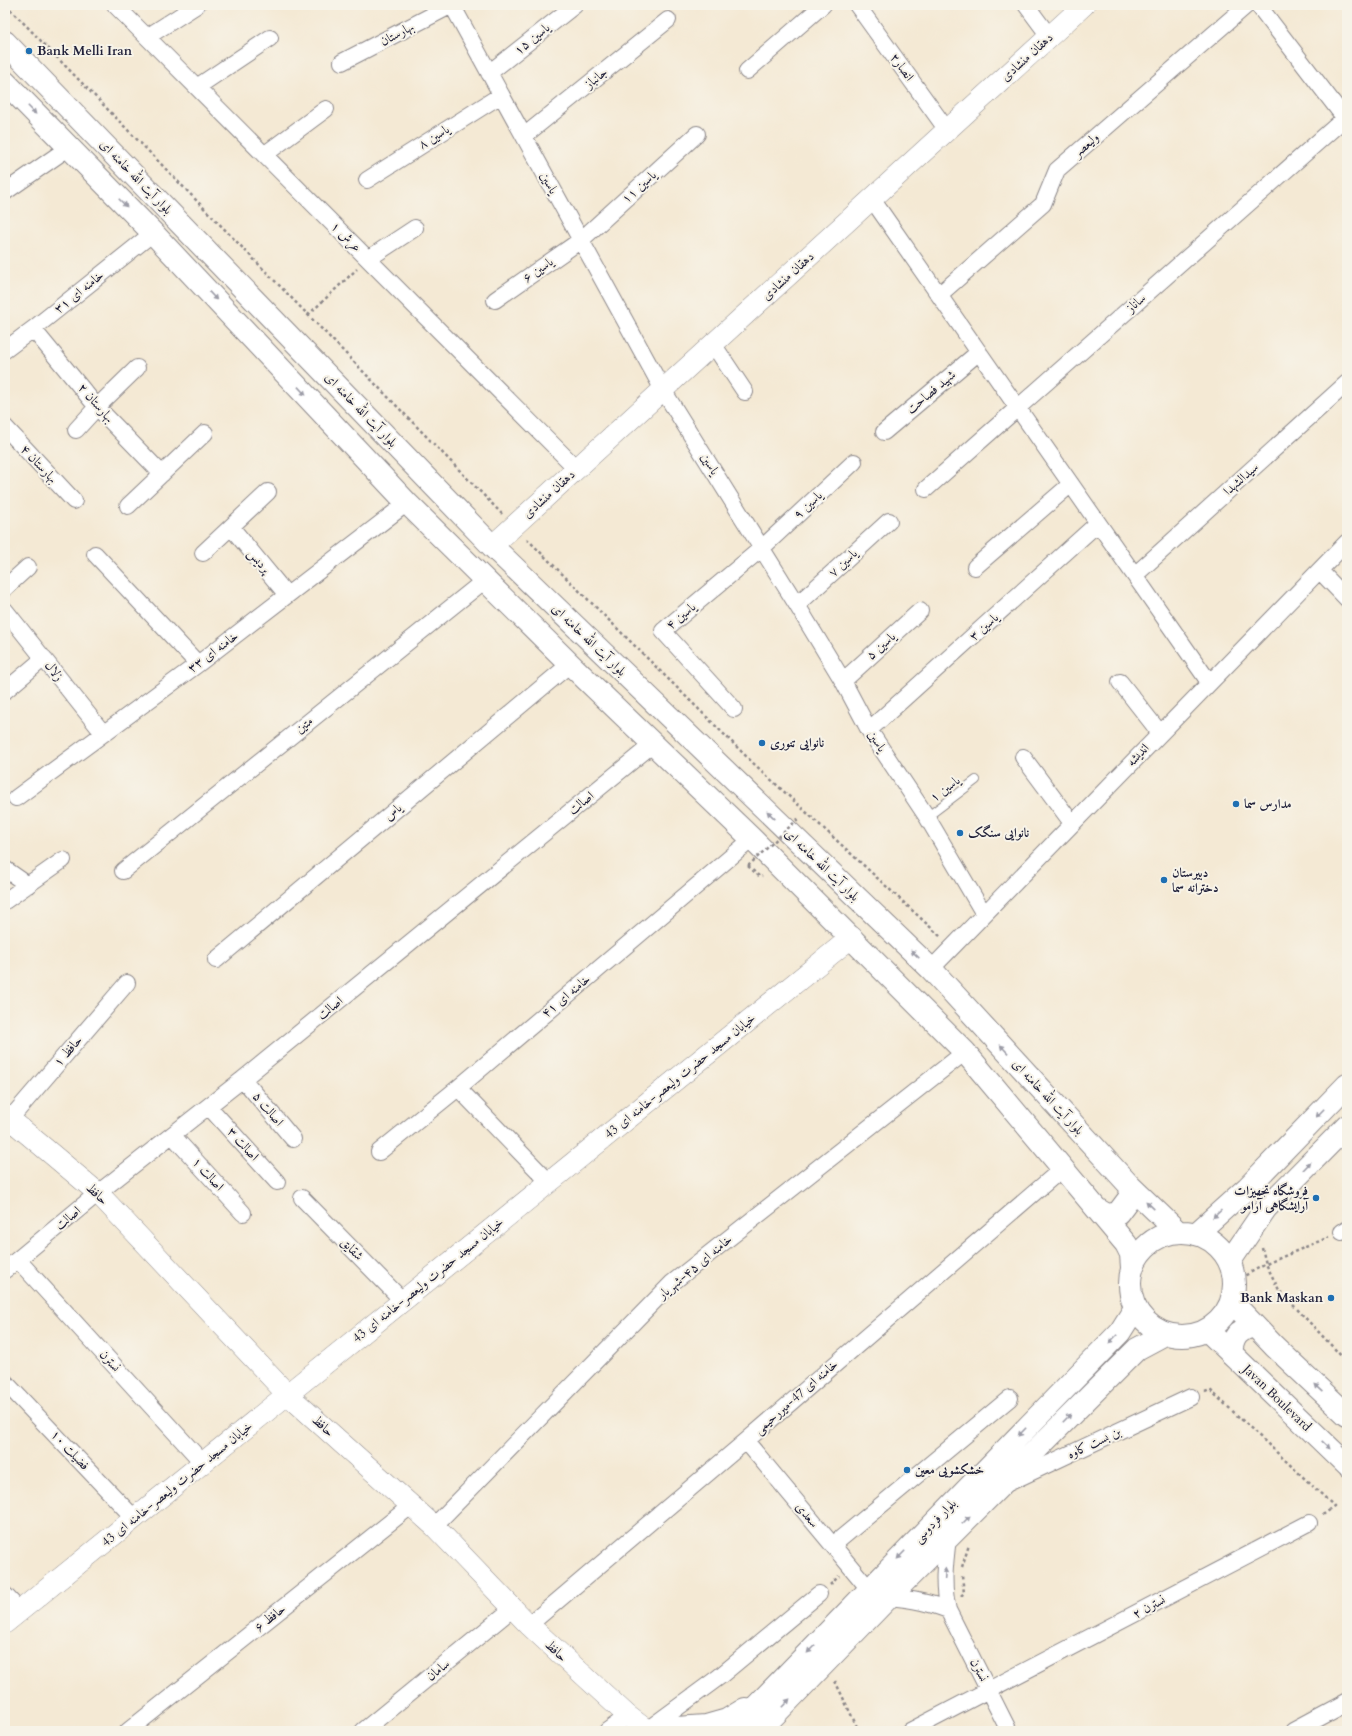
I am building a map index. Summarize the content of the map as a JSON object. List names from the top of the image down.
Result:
{
  "streets": {
    "main road": ["بلوار آیت الله خامنه ای", "Javan Boulevard", "بلوار فردوسی"],
    "street": [
      "بهارستان",
      "یاسین ۱۵",
      "دهقان منشادی",
      "انصار۲",
      "جانباز",
      "یاسین ۸",
      "ولیعصر",
      "یاسین",
      "یاسین ۱۱",
      "عرش ۱",
      "یاسین ۶",
      "خامنه ای ۳۱",
      "ساناز",
      "شهید فصاحت",
      "بهارستان ۲",
      "بهارستان ۴",
      "سیدالشهدا",
      "یاسین ۹",
      "پردیس",
      "یاسین ۷",
      "یاسین ۴",
      "یاسین ۳",
      "یاسین ۵",
      "خامنه ای ۳۳",
      "زلال",
      "متین",
      "اندیشه",
      "اصالت",
      "یاس",
      "خامنه ای ۴۱",
      "حافظ ۱",
      "خیابان مسجد حضرت ولیعصر-خامنه ای 43",
      "اصالت ۵",
      "اصالت ۳",
      "اصالت ۱",
      "حافظ",
      "شقایق",
      "خامنه ای ۴۵-شهریار",
      "نسترن",
      "خامنه ای 47-میررحیمی",
      "بن بست کاوه",
      "فضیلت ۱۰",
      "سعدی",
      "نسترن ۲",
      "حافظ ۶",
      "سامان"
    ],
    "lane": ["یاسین ۱"]
  },
  "crossings": [
    ["بهارستان", "یاسین"],
    ["یاسین ۱۵", "یاسین"],
    ["دهقان منشادی", "انصار۲"],
    ["دهقان منشادی", "بلوار آیت الله خامنه ای"],
    ["دهقان منشادی", "یاسین"],
    ["دهقان منشادی", "عرش ۱"],
    ["جانباز", "یاسین"],
    ["یاسین ۸", "یاسین"],
    ["بلوار آیت الله خامنه ای", "خامنه ای ۳۱"],
    ["بلوار آیت الله خامنه ای", "خامنه ای ۳۳"],
    ["بلوار آیت الله خامنه ای", "متین"],
    ["بلوار آیت الله خامنه ای", "اندیشه"],
    ["بلوار آیت الله خامنه ای", "اصالت"],
    ["بلوار آیت الله خامنه ای", "یاس"],
    ["بلوار آیت الله خامنه ای", "خامنه ای ۴۱"],
    ["بلوار آیت الله خامنه ای", "خیابان مسجد حضرت ولیعصر-خامنه ای 43"],
    ["بلوار آیت الله خامنه ای", "خامنه ای ۴۵-شهریار"],
    ["بلوار آیت الله خامنه ای", "خامنه ای 47-میررحیمی"],
    ["بلوار آیت الله خامنه ای", "Javan Boulevard"],
    ["بلوار آیت الله خامنه ای", "بلوار فردوسی"],
    ["یاسین", "یاسین ۱۱"],
    ["یاسین", "یاسین ۶"],
    ["یاسین", "یاسین ۹"],
    ["یاسین", "یاسین ۷"],
    ["یاسین", "یاسین ۴"],
    ["یاسین", "یاسین ۳"],
    ["یاسین", "یاسین ۵"],
    ["یاسین", "اندیشه"],
    ["یاسین", "یاسین ۱"],
    ["یاسین ۱۱", "یاسین ۶"],
    ["خامنه ای ۳۱", "بهارستان ۲"],
    ["یاسین ۹", "یاسین ۴"],
    ["پردیس", "خامنه ای ۳۳"],
    ["خامنه ای ۳۳", "زلال"],
    ["اصالت", "اصالت ۵"],
    ["اصالت", "اصالت ۳"],
    ["اصالت", "اصالت ۱"],
    ["اصالت", "حافظ"],
    ["اصالت", "نسترن"],
    ["حافظ ۱", "حافظ"],
    ["خیابان مسجد حضرت ولیعصر-خامنه ای 43", "حافظ"],
    ["خیابان مسجد حضرت ولیعصر-خامنه ای 43", "شقایق"],
    ["خیابان مسجد حضرت ولیعصر-خامنه ای 43", "نسترن"],
    ["خیابان مسجد حضرت ولیعصر-خامنه ای 43", "فضیلت ۱۰"],
    ["حافظ", "خامنه ای ۴۵-شهریار"],
    ["حافظ", "خامنه ای 47-میررحیمی"],
    ["حافظ", "حافظ ۶"],
    ["حافظ", "سامان"],
    ["نسترن", "بلوار فردوسی"],
    ["نسترن", "نسترن ۲"],
    ["خامنه ای 47-میررحیمی", "سعدی"],
    ["Javan Boulevard", "بلوار فردوسی"],
    ["بن بست کاوه", "بلوار فردوسی"],
    ["سعدی", "بلوار فردوسی"]
  ],
  "places": [
    "Bank Melli Iran",
    "نانوایی تنوری",
    "مدارس سما",
    "نانوایی سنگک",
    "دبیرستان دخترانه سما",
    "فروشگاه تجهیزات آرایشگاهی آرامو",
    "Bank Maskan",
    "خشکشویی معین"
  ]
}
